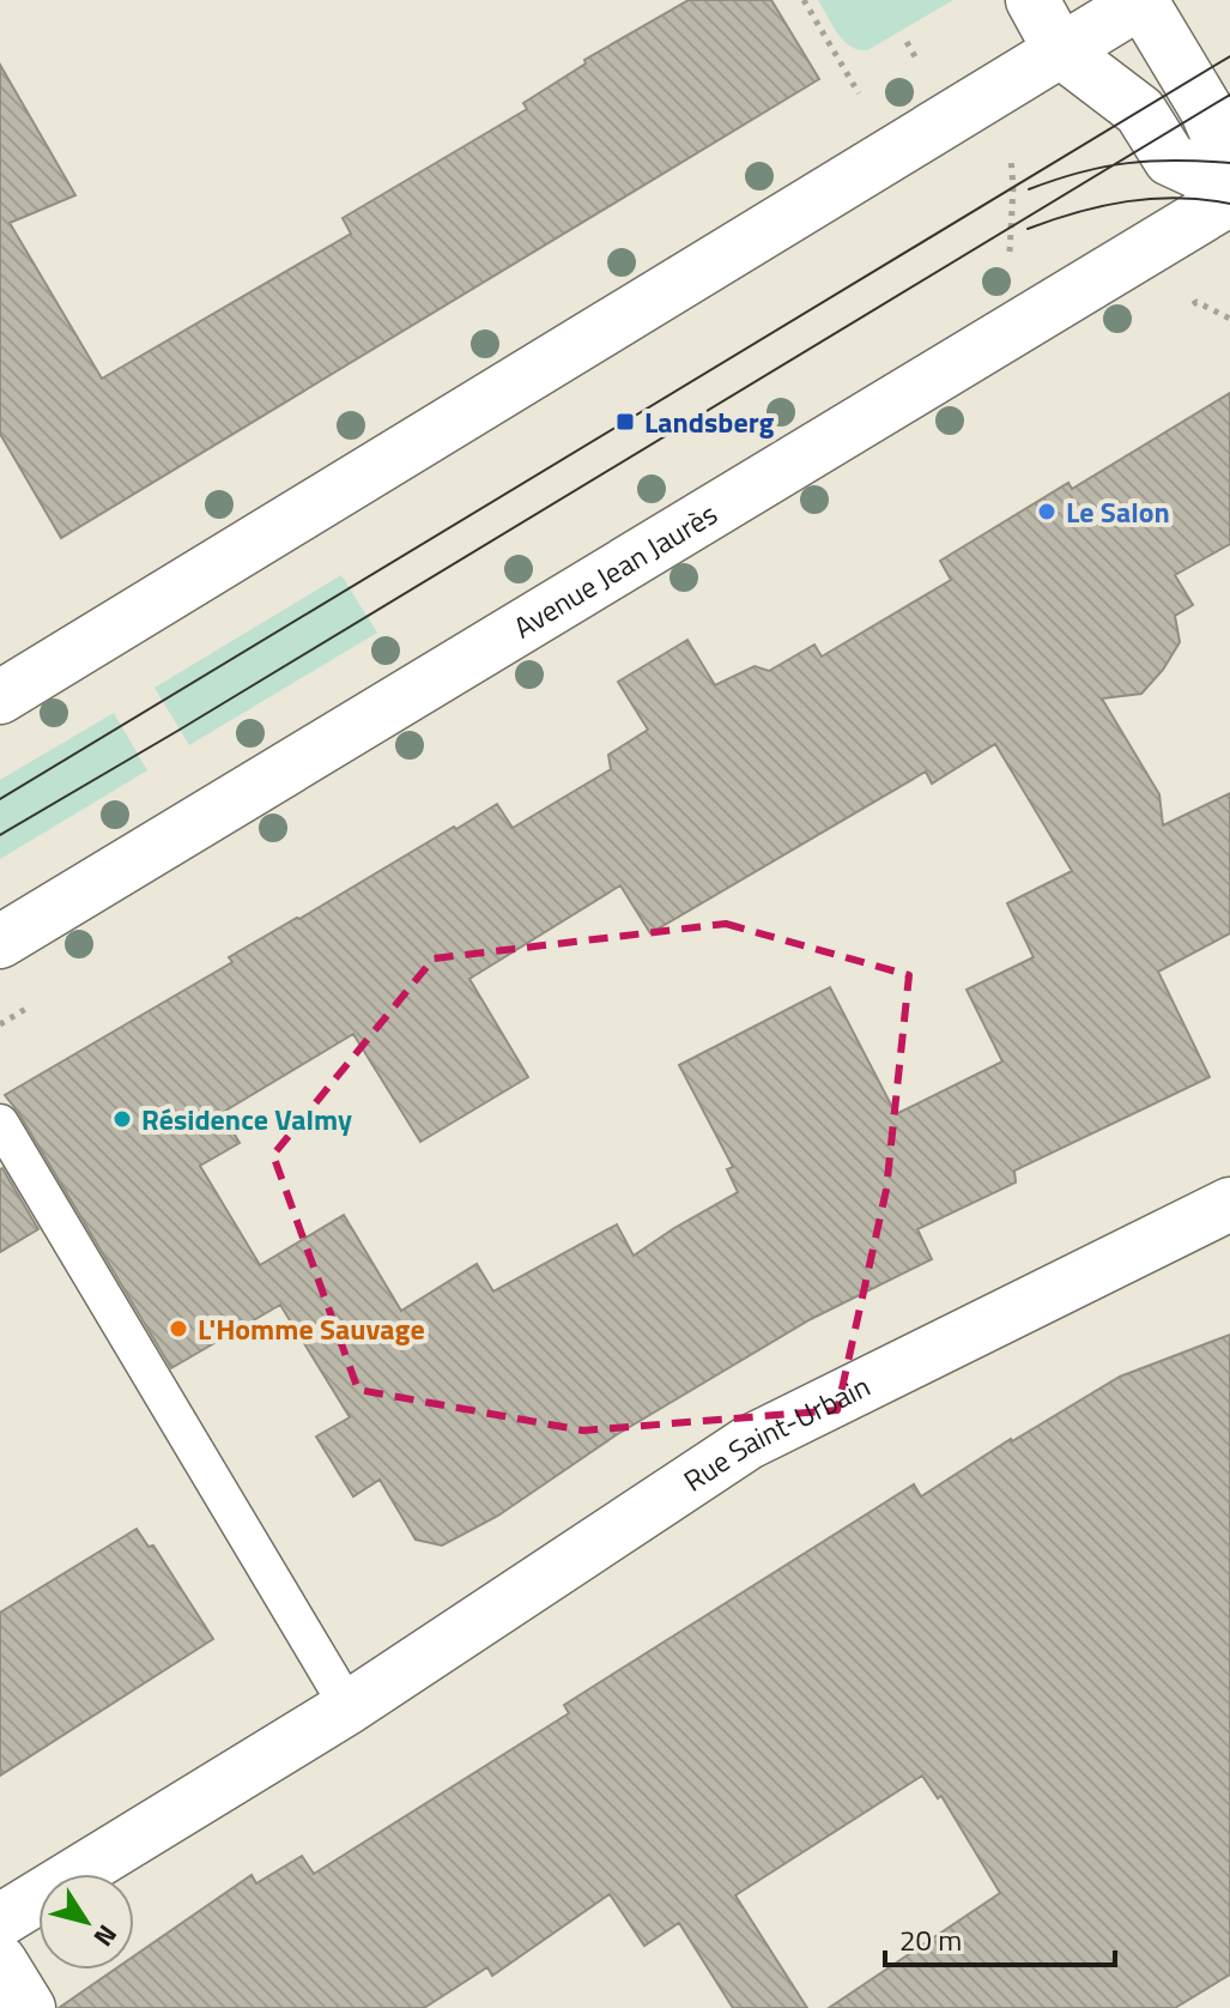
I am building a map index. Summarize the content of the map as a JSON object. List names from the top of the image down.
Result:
{
  "streets": {
    "main road": ["Avenue Jean Jaurès", "Rue Saint-Urbain"]
  },
  "places": {
    "transit": ["Landsberg"],
    "other": ["Le Salon", "Résidence Valmy", "L'Homme Sauvage"]
  },
  "scale_bar": "20 m",
  "north": "bottom right"
}
